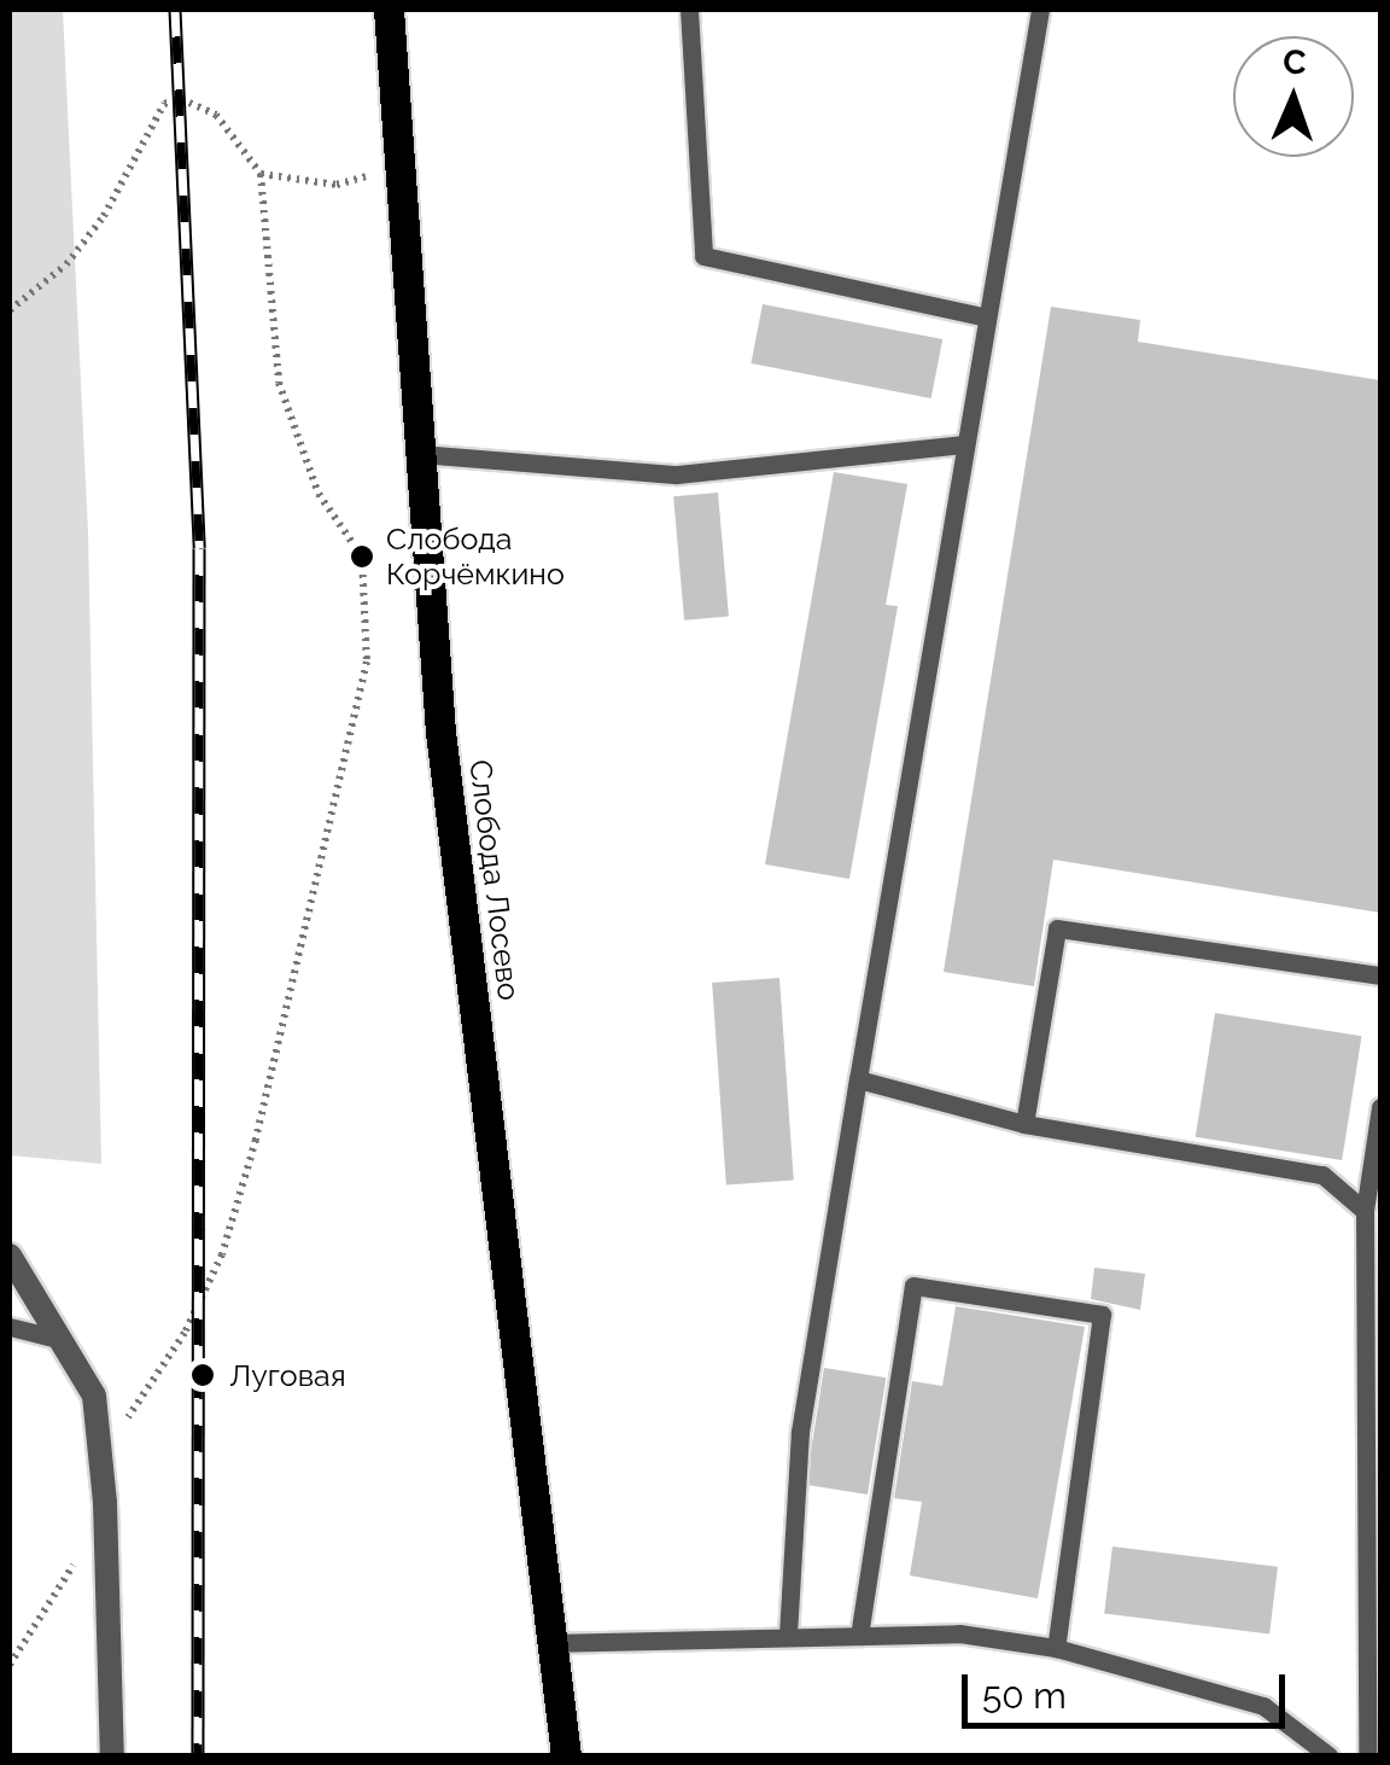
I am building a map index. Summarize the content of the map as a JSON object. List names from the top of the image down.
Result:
{
  "streets": {
    "main road": ["Слобода Лосево"]
  },
  "places": ["Слобода Корчёмкино", "Луговая"],
  "scale_bar": "50 m",
  "north": "top"
}
